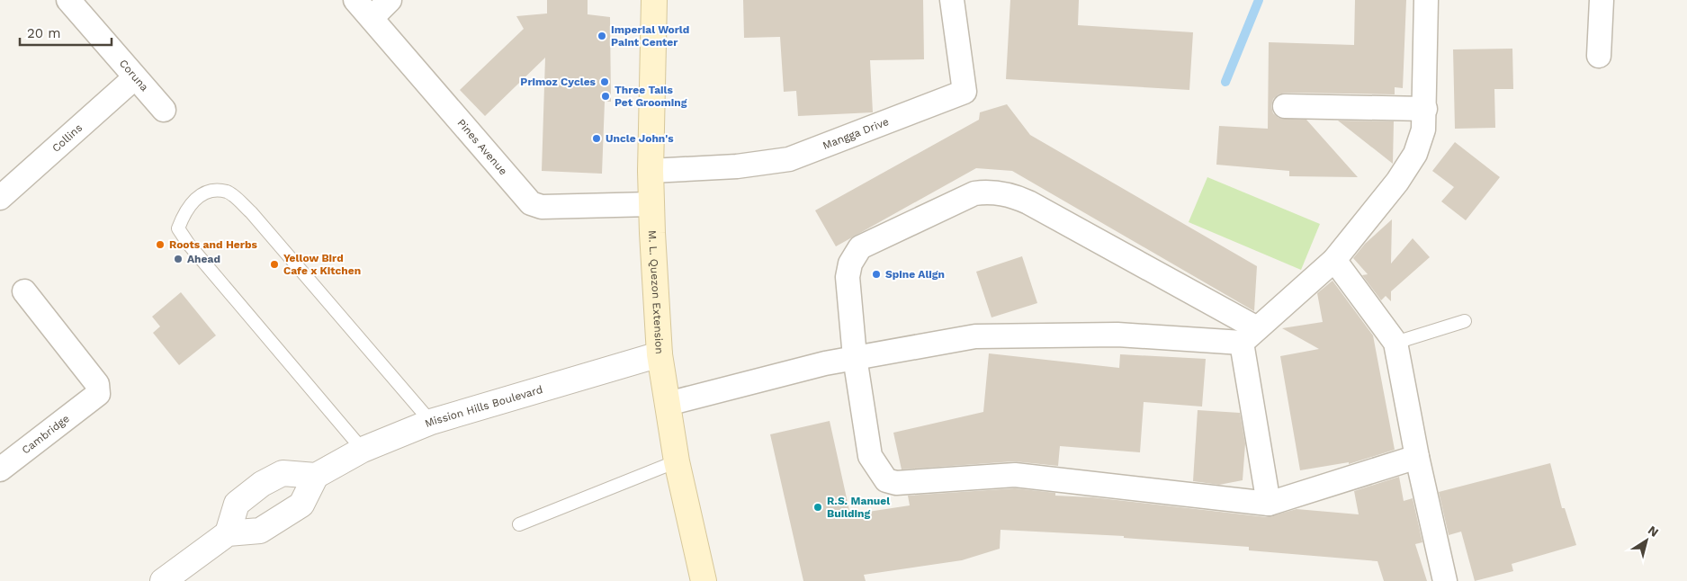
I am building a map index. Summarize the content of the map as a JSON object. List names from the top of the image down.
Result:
{
  "streets": {
    "main road": ["M. L. Quezon Extension"],
    "street": [
      "Coruna",
      "Mangga Drive",
      "Collins",
      "Pines Avenue",
      "Mission Hills Boulevard",
      "Cambridge"
    ]
  },
  "crossings": [
    ["Coruna", "Collins"],
    ["Mangga Drive", "M. L. Quezon Extension"],
    ["Pines Avenue", "M. L. Quezon Extension"],
    ["M. L. Quezon Extension", "Mission Hills Boulevard"]
  ],
  "places": [
    "Imperial World Paint Center",
    "Primoz Cycles",
    "Three Tails Pet Grooming",
    "Uncle John's",
    "Roots and Herbs",
    "Ahead",
    "Yellow Bird Cafe x Kitchen",
    "Spine Align",
    "R.S. Manuel Building"
  ],
  "scale_bar": "20 m",
  "north": "top right"
}
